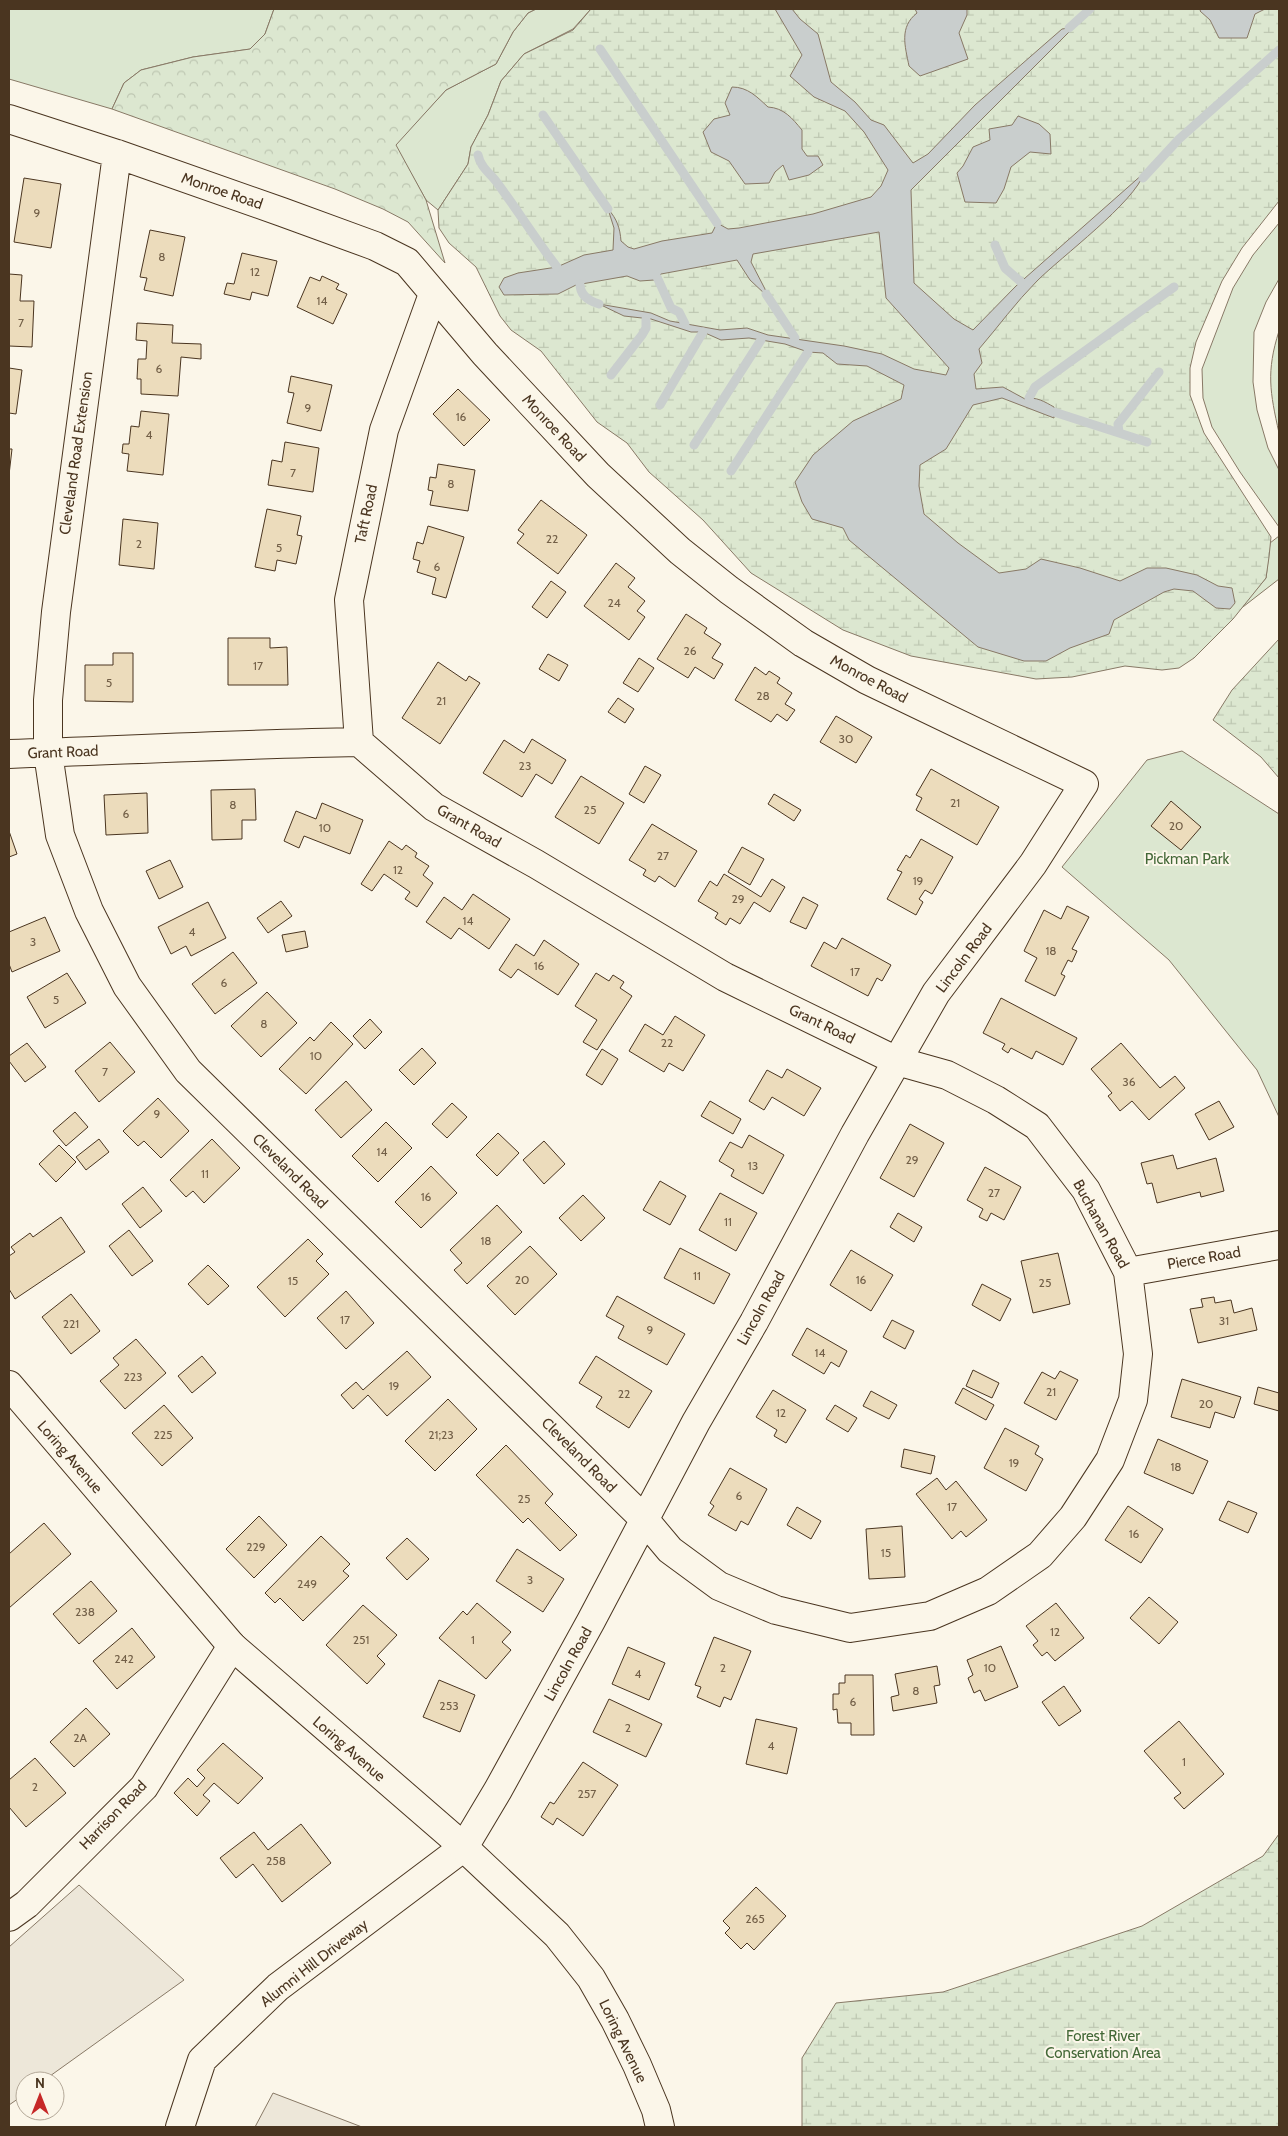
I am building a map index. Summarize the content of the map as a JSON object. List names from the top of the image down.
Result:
{
  "streets": {
    "main road": [
      "Monroe Road",
      "Cleveland Road Extension",
      "Taft Road",
      "Grant Road",
      "Lincoln Road",
      "Cleveland Road",
      "Buchanan Road",
      "Pierce Road",
      "Loring Avenue",
      "Harrison Road",
      "Alumni Hill Driveway"
    ]
  },
  "crossings": [
    ["Monroe Road", "Cleveland Road Extension"],
    ["Monroe Road", "Taft Road"],
    ["Monroe Road", "Lincoln Road"],
    ["Cleveland Road Extension", "Grant Road"],
    ["Cleveland Road Extension", "Cleveland Road"],
    ["Taft Road", "Grant Road"],
    ["Grant Road", "Lincoln Road"],
    ["Grant Road", "Cleveland Road"],
    ["Grant Road", "Buchanan Road"],
    ["Lincoln Road", "Cleveland Road"],
    ["Lincoln Road", "Buchanan Road"],
    ["Lincoln Road", "Loring Avenue"],
    ["Lincoln Road", "Alumni Hill Driveway"],
    ["Cleveland Road", "Buchanan Road"],
    ["Buchanan Road", "Pierce Road"],
    ["Loring Avenue", "Harrison Road"],
    ["Loring Avenue", "Alumni Hill Driveway"]
  ],
  "parks": ["Pickman Park", "Forest River Conservation Area"],
  "house_numbers": [
    "9",
    "8",
    "12",
    "14",
    "7",
    "6",
    "9",
    "16",
    "4",
    "7",
    "8",
    "22",
    "2",
    "5",
    "6",
    "24",
    "26",
    "17",
    "5",
    "28",
    "21",
    "30",
    "23",
    "21",
    "8",
    "25",
    "6",
    "20",
    "10",
    "27",
    "12",
    "19",
    "29",
    "14",
    "4",
    "3",
    "18",
    "16",
    "17",
    "6",
    "5",
    "8",
    "22",
    "10",
    "7",
    "36",
    "9",
    "14",
    "29",
    "13",
    "11",
    "27",
    "16",
    "11",
    "18",
    "11",
    "20",
    "16",
    "15",
    "25",
    "17",
    "31",
    "221",
    "9",
    "14",
    "223",
    "19",
    "21",
    "22",
    "20",
    "12",
    "225",
    "21;23",
    "19",
    "18",
    "6",
    "25",
    "17",
    "16",
    "229",
    "15",
    "3",
    "249",
    "238",
    "12",
    "251",
    "1",
    "242",
    "2",
    "10",
    "4",
    "8",
    "6",
    "253",
    "2",
    "2A",
    "4",
    "1",
    "2",
    "257",
    "258",
    "265"
  ],
  "north": "top"
}
